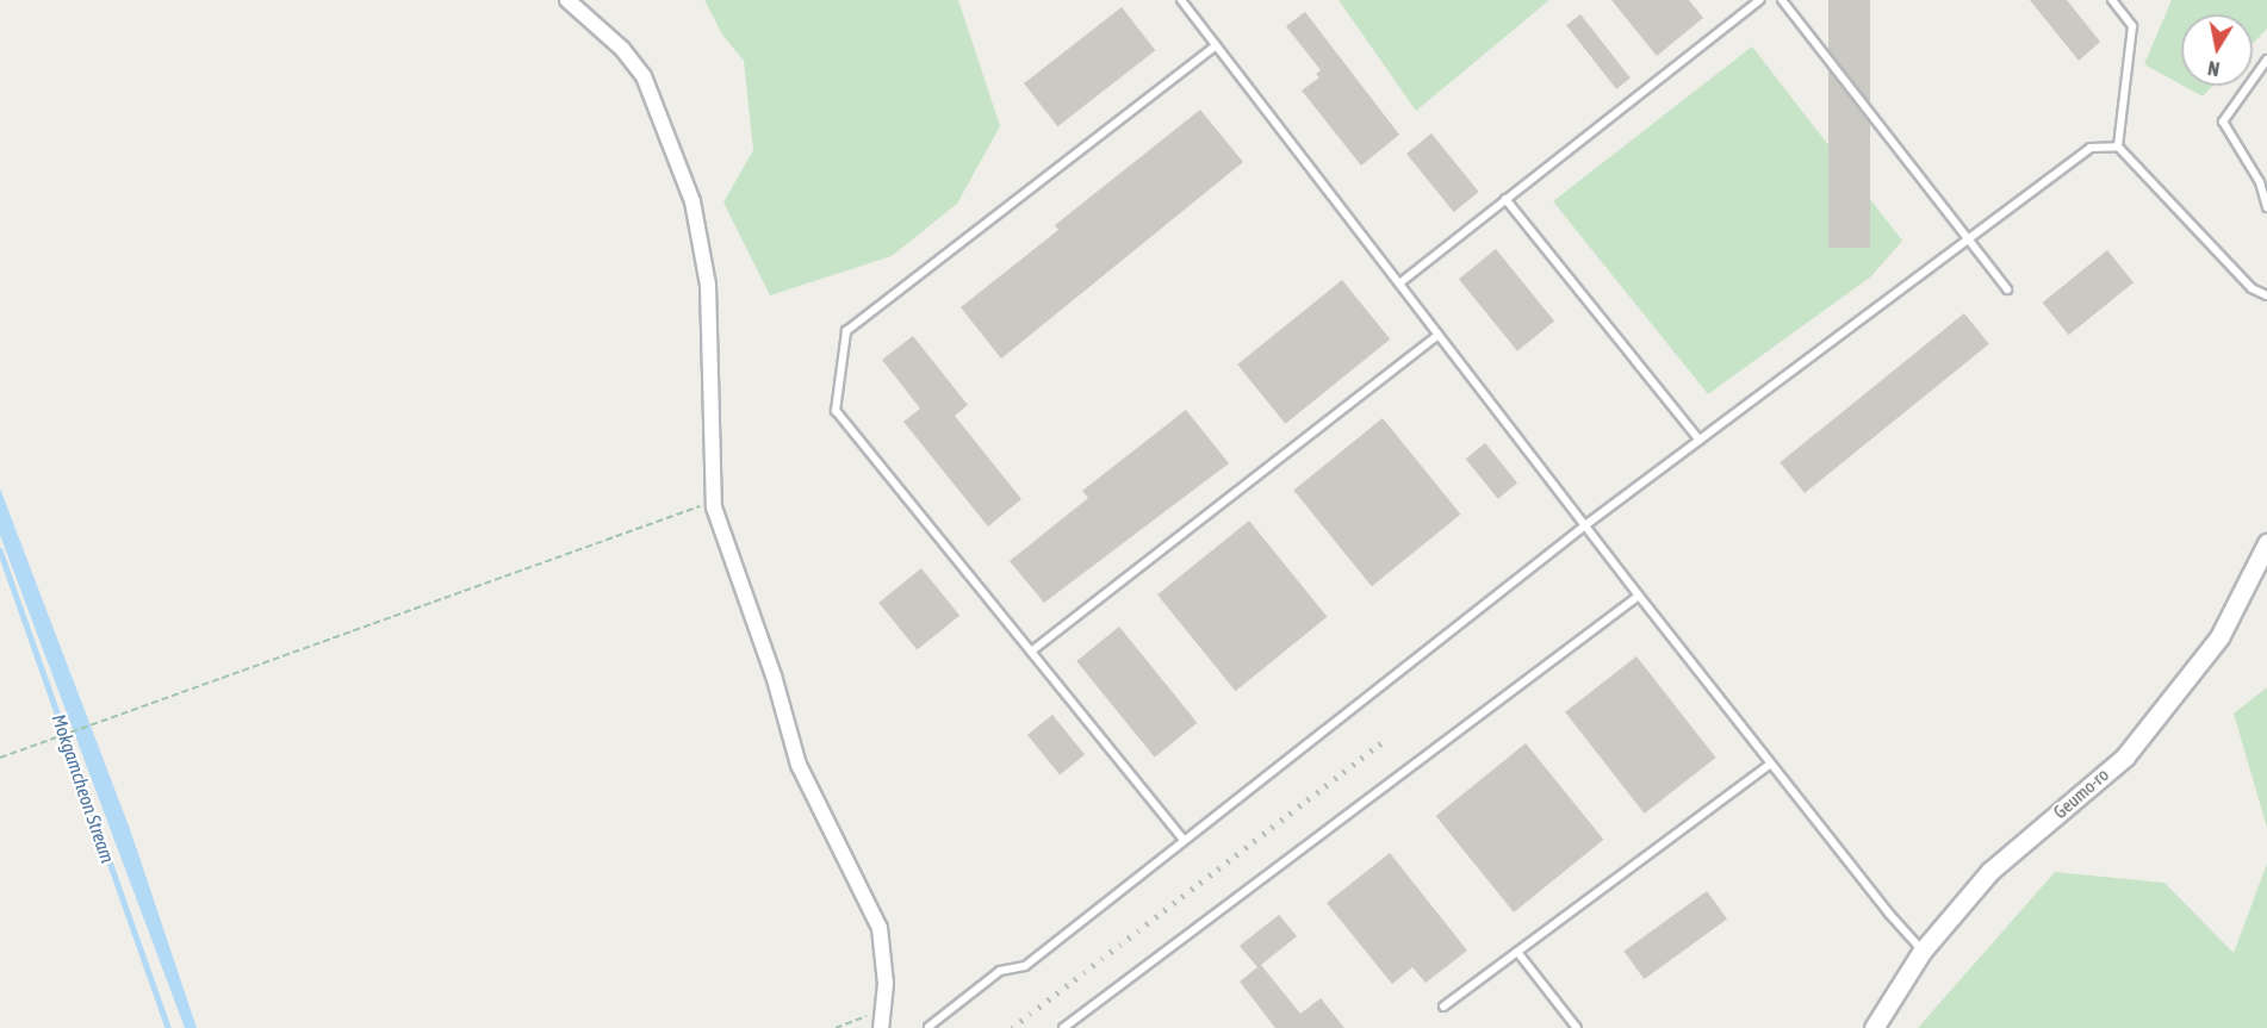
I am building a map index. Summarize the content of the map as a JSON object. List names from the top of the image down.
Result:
{
  "streets": {
    "street": ["Geumo-ro"]
  },
  "water": ["Mokgamcheon Stream"],
  "north": "bottom"
}
